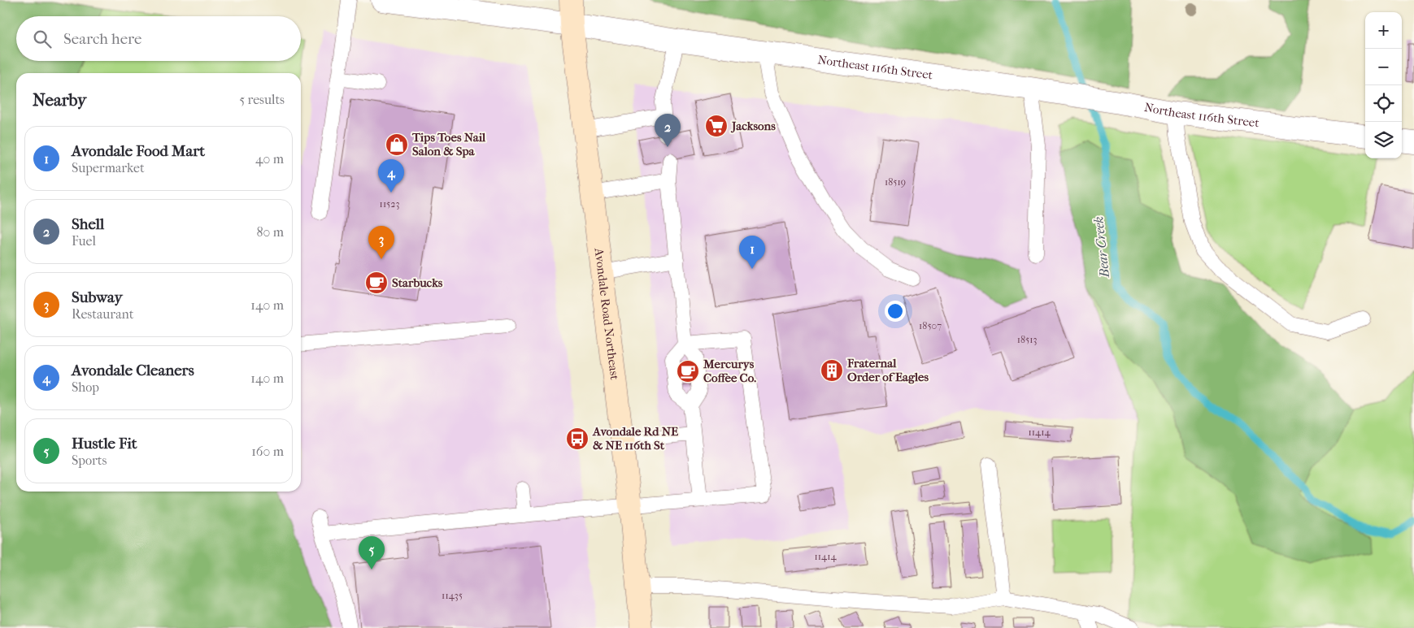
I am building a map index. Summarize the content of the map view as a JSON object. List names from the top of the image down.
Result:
{
  "streets": {
    "main road": ["Avondale Road Northeast"],
    "street": ["Northeast 116th Street"]
  },
  "crossings": [
    ["Northeast 116th Street", "Avondale Road Northeast"]
  ],
  "water": ["Bear Creek"],
  "places": {
    "supermarket": ["Jacksons"],
    "shop": ["Tips Toes Nail Salon & Spa"],
    "cafe": ["Starbucks", "Mercurys Coffee Co."],
    "building": ["Fraternal Order of Eagles"],
    "bus stop": ["Avondale Rd NE & NE 116th St"]
  },
  "house_numbers": [
    "18519",
    "11523",
    "18507",
    "18513",
    "11414",
    "11414",
    "11435"
  ],
  "page": {
    "map_buttons": ["+", "−"],
    "search": "Search here",
    "heading": ["Nearby", "5 results"],
    "pins": [
      "2",
      "4",
      "3",
      "1",
      "5"
    ],
    "list": [
      {
        "mark": "1",
        "name": "Avondale Food Mart",
        "note": "Supermarket",
        "value": "40 m"
      },
      {
        "mark": "2",
        "name": "Shell",
        "note": "Fuel",
        "value": "80 m"
      },
      {
        "mark": "3",
        "name": "Subway",
        "note": "Restaurant",
        "value": "140 m"
      },
      {
        "mark": "4",
        "name": "Avondale Cleaners",
        "note": "Shop",
        "value": "140 m"
      },
      {
        "mark": "5",
        "name": "Hustle Fit",
        "note": "Sports",
        "value": "160 m"
      }
    ]
  }
}
